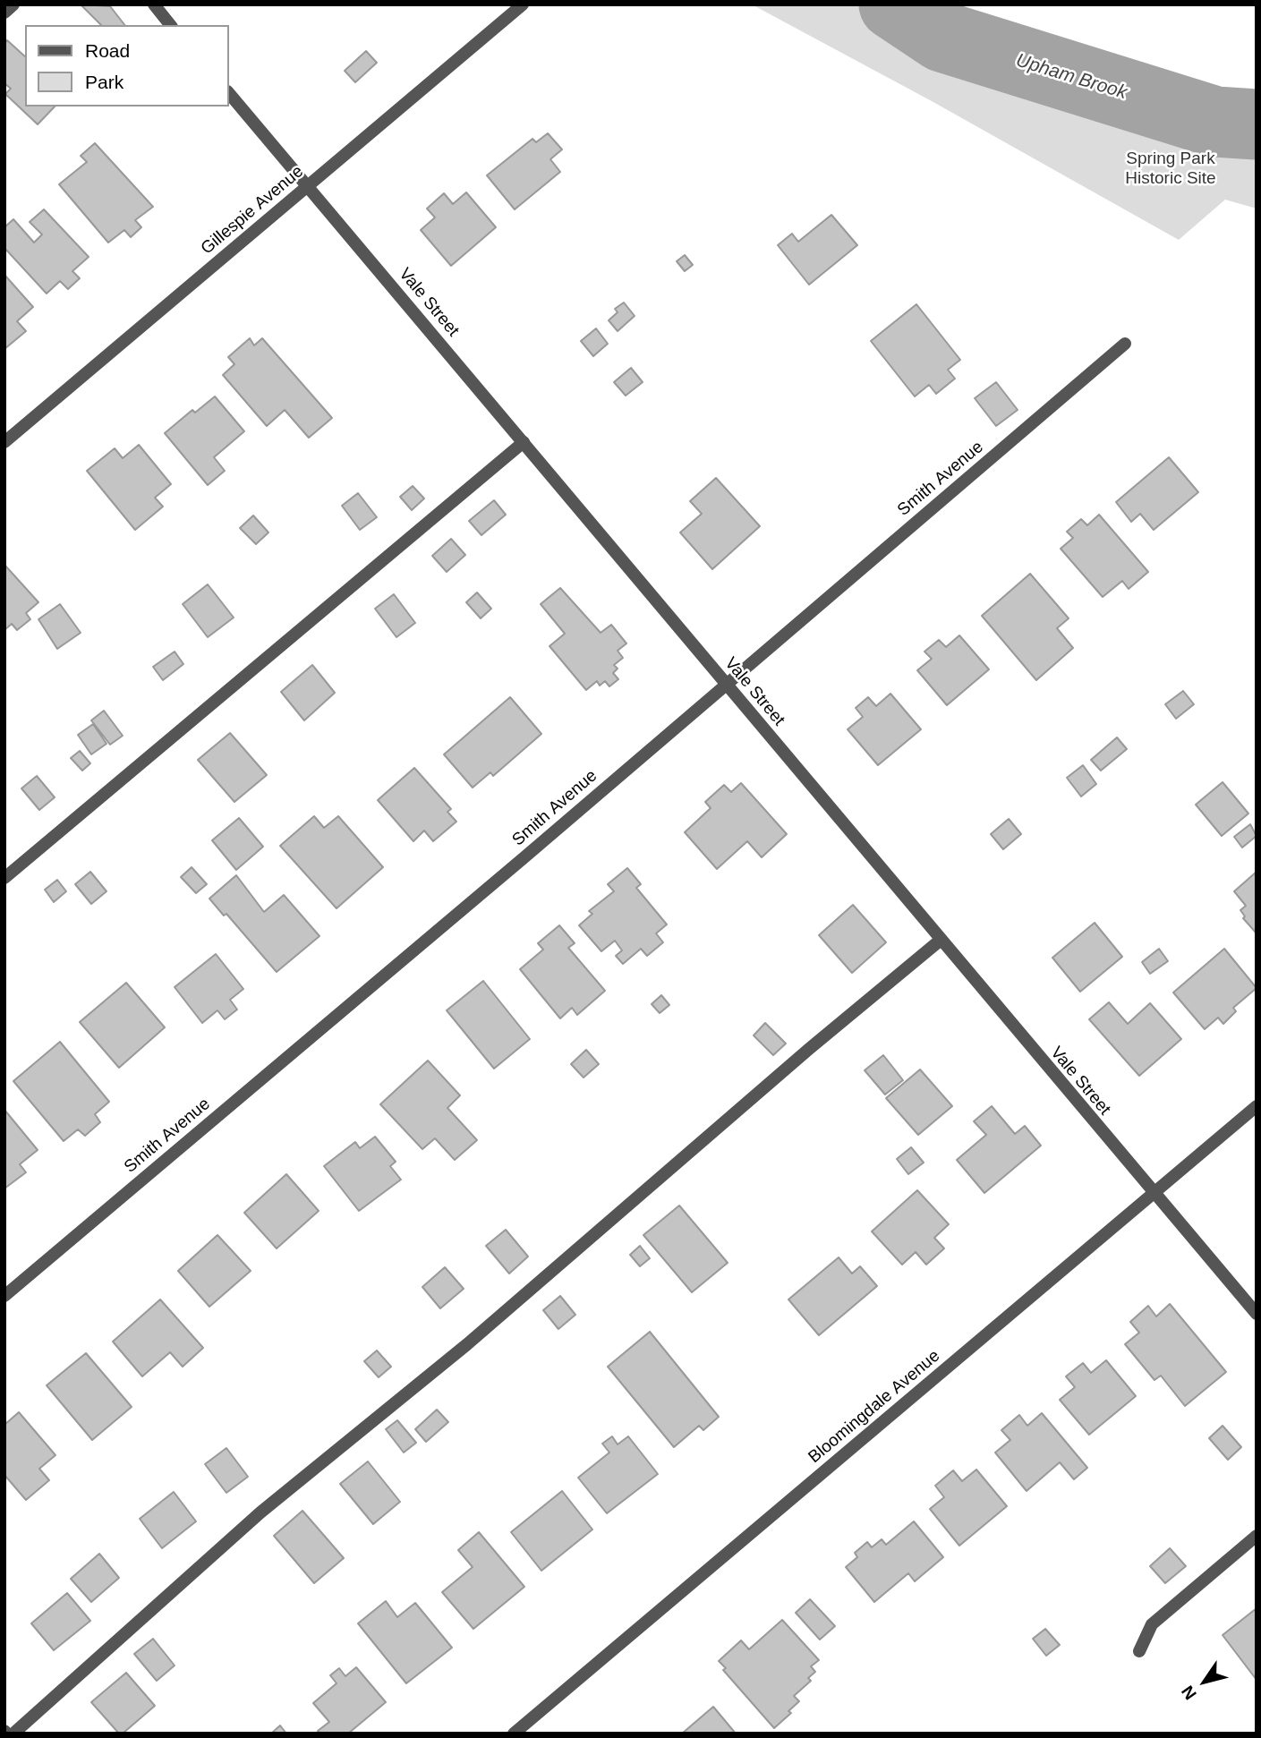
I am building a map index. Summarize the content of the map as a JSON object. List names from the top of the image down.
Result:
{
  "streets": {
    "street": [
      "Gillespie Avenue",
      "Vale Street",
      "Smith Avenue",
      "Bloomingdale Avenue"
    ]
  },
  "crossings": [
    ["Gillespie Avenue", "Vale Street"],
    ["Vale Street", "Smith Avenue"],
    ["Vale Street", "Bloomingdale Avenue"]
  ],
  "water": ["Upham Brook"],
  "parks": ["Spring Park Historic Site"],
  "legend": ["Road", "Park"],
  "north": "bottom left"
}
